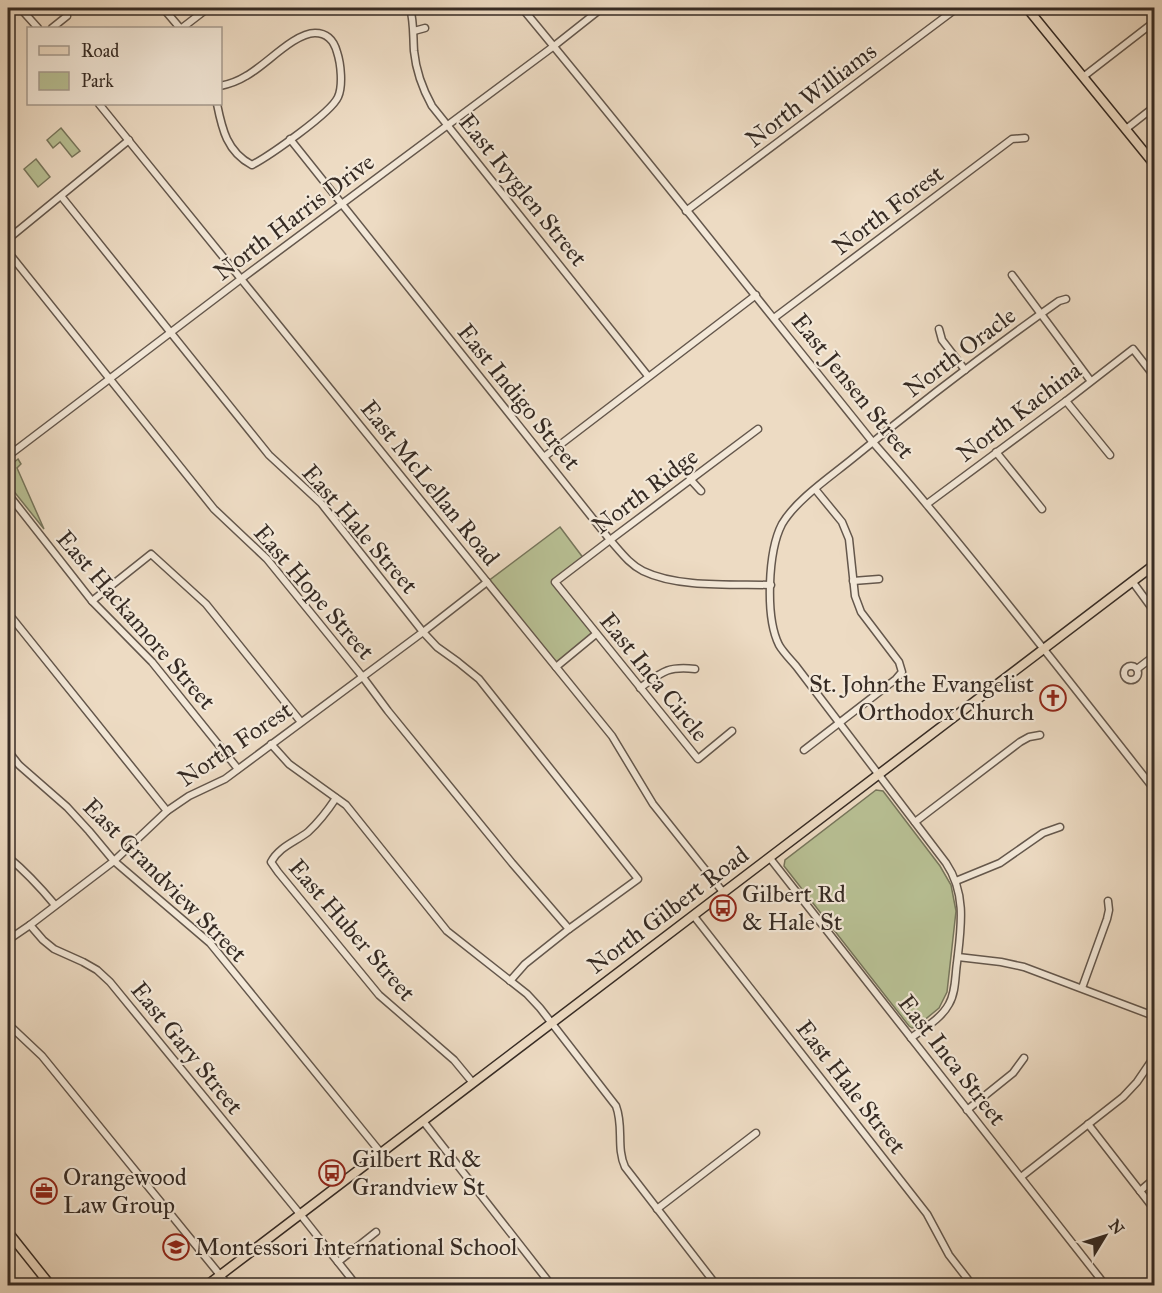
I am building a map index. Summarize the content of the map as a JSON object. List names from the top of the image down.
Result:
{
  "streets": {
    "main road": ["North Gilbert Road"],
    "street": [
      "North Williams",
      "East Ivyglen Street",
      "North Forest",
      "North Harris Drive",
      "North Oracle",
      "East Jensen Street",
      "East Indigo Street",
      "North Kachina",
      "East McLellan Road",
      "North Ridge",
      "East Hale Street",
      "East Hope Street",
      "East Hackamore Street",
      "East Inca Circle",
      "East Grandview Street",
      "East Huber Street",
      "East Gary Street",
      "East Inca Street"
    ]
  },
  "crossings": [
    ["North Williams", "East Jensen Street"],
    ["East Ivyglen Street", "North Harris Drive"],
    ["North Forest", "East Jensen Street"],
    ["North Forest", "East McLellan Road"],
    ["North Forest", "East Hale Street"],
    ["North Forest", "East Hope Street"],
    ["North Forest", "East Hackamore Street"],
    ["North Forest", "East Grandview Street"],
    ["North Forest", "East Gary Street"],
    ["North Harris Drive", "East Jensen Street"],
    ["North Harris Drive", "East Indigo Street"],
    ["North Harris Drive", "East McLellan Road"],
    ["North Harris Drive", "East Hale Street"],
    ["North Harris Drive", "East Hope Street"],
    ["North Oracle", "East Jensen Street"],
    ["East Jensen Street", "North Kachina"],
    ["East Jensen Street", "North Gilbert Road"],
    ["East Indigo Street", "North Ridge"],
    ["East McLellan Road", "North Gilbert Road"],
    ["North Ridge", "East Inca Circle"],
    ["East Hale Street", "East Hope Street"],
    ["East Hale Street", "North Gilbert Road"],
    ["East Grandview Street", "North Gilbert Road"],
    ["North Gilbert Road", "East Huber Street"],
    ["North Gilbert Road", "East Gary Street"],
    ["North Gilbert Road", "East Inca Street"]
  ],
  "places": {
    "church": ["St. John the Evangelist Orthodox Church"],
    "bus stop": ["Gilbert Rd & Hale St", "Gilbert Rd & Grandview St"],
    "office": ["Orangewood Law Group"],
    "school or university": ["Montessori International School"]
  },
  "legend": ["Road", "Park"],
  "north": "top right"
}
